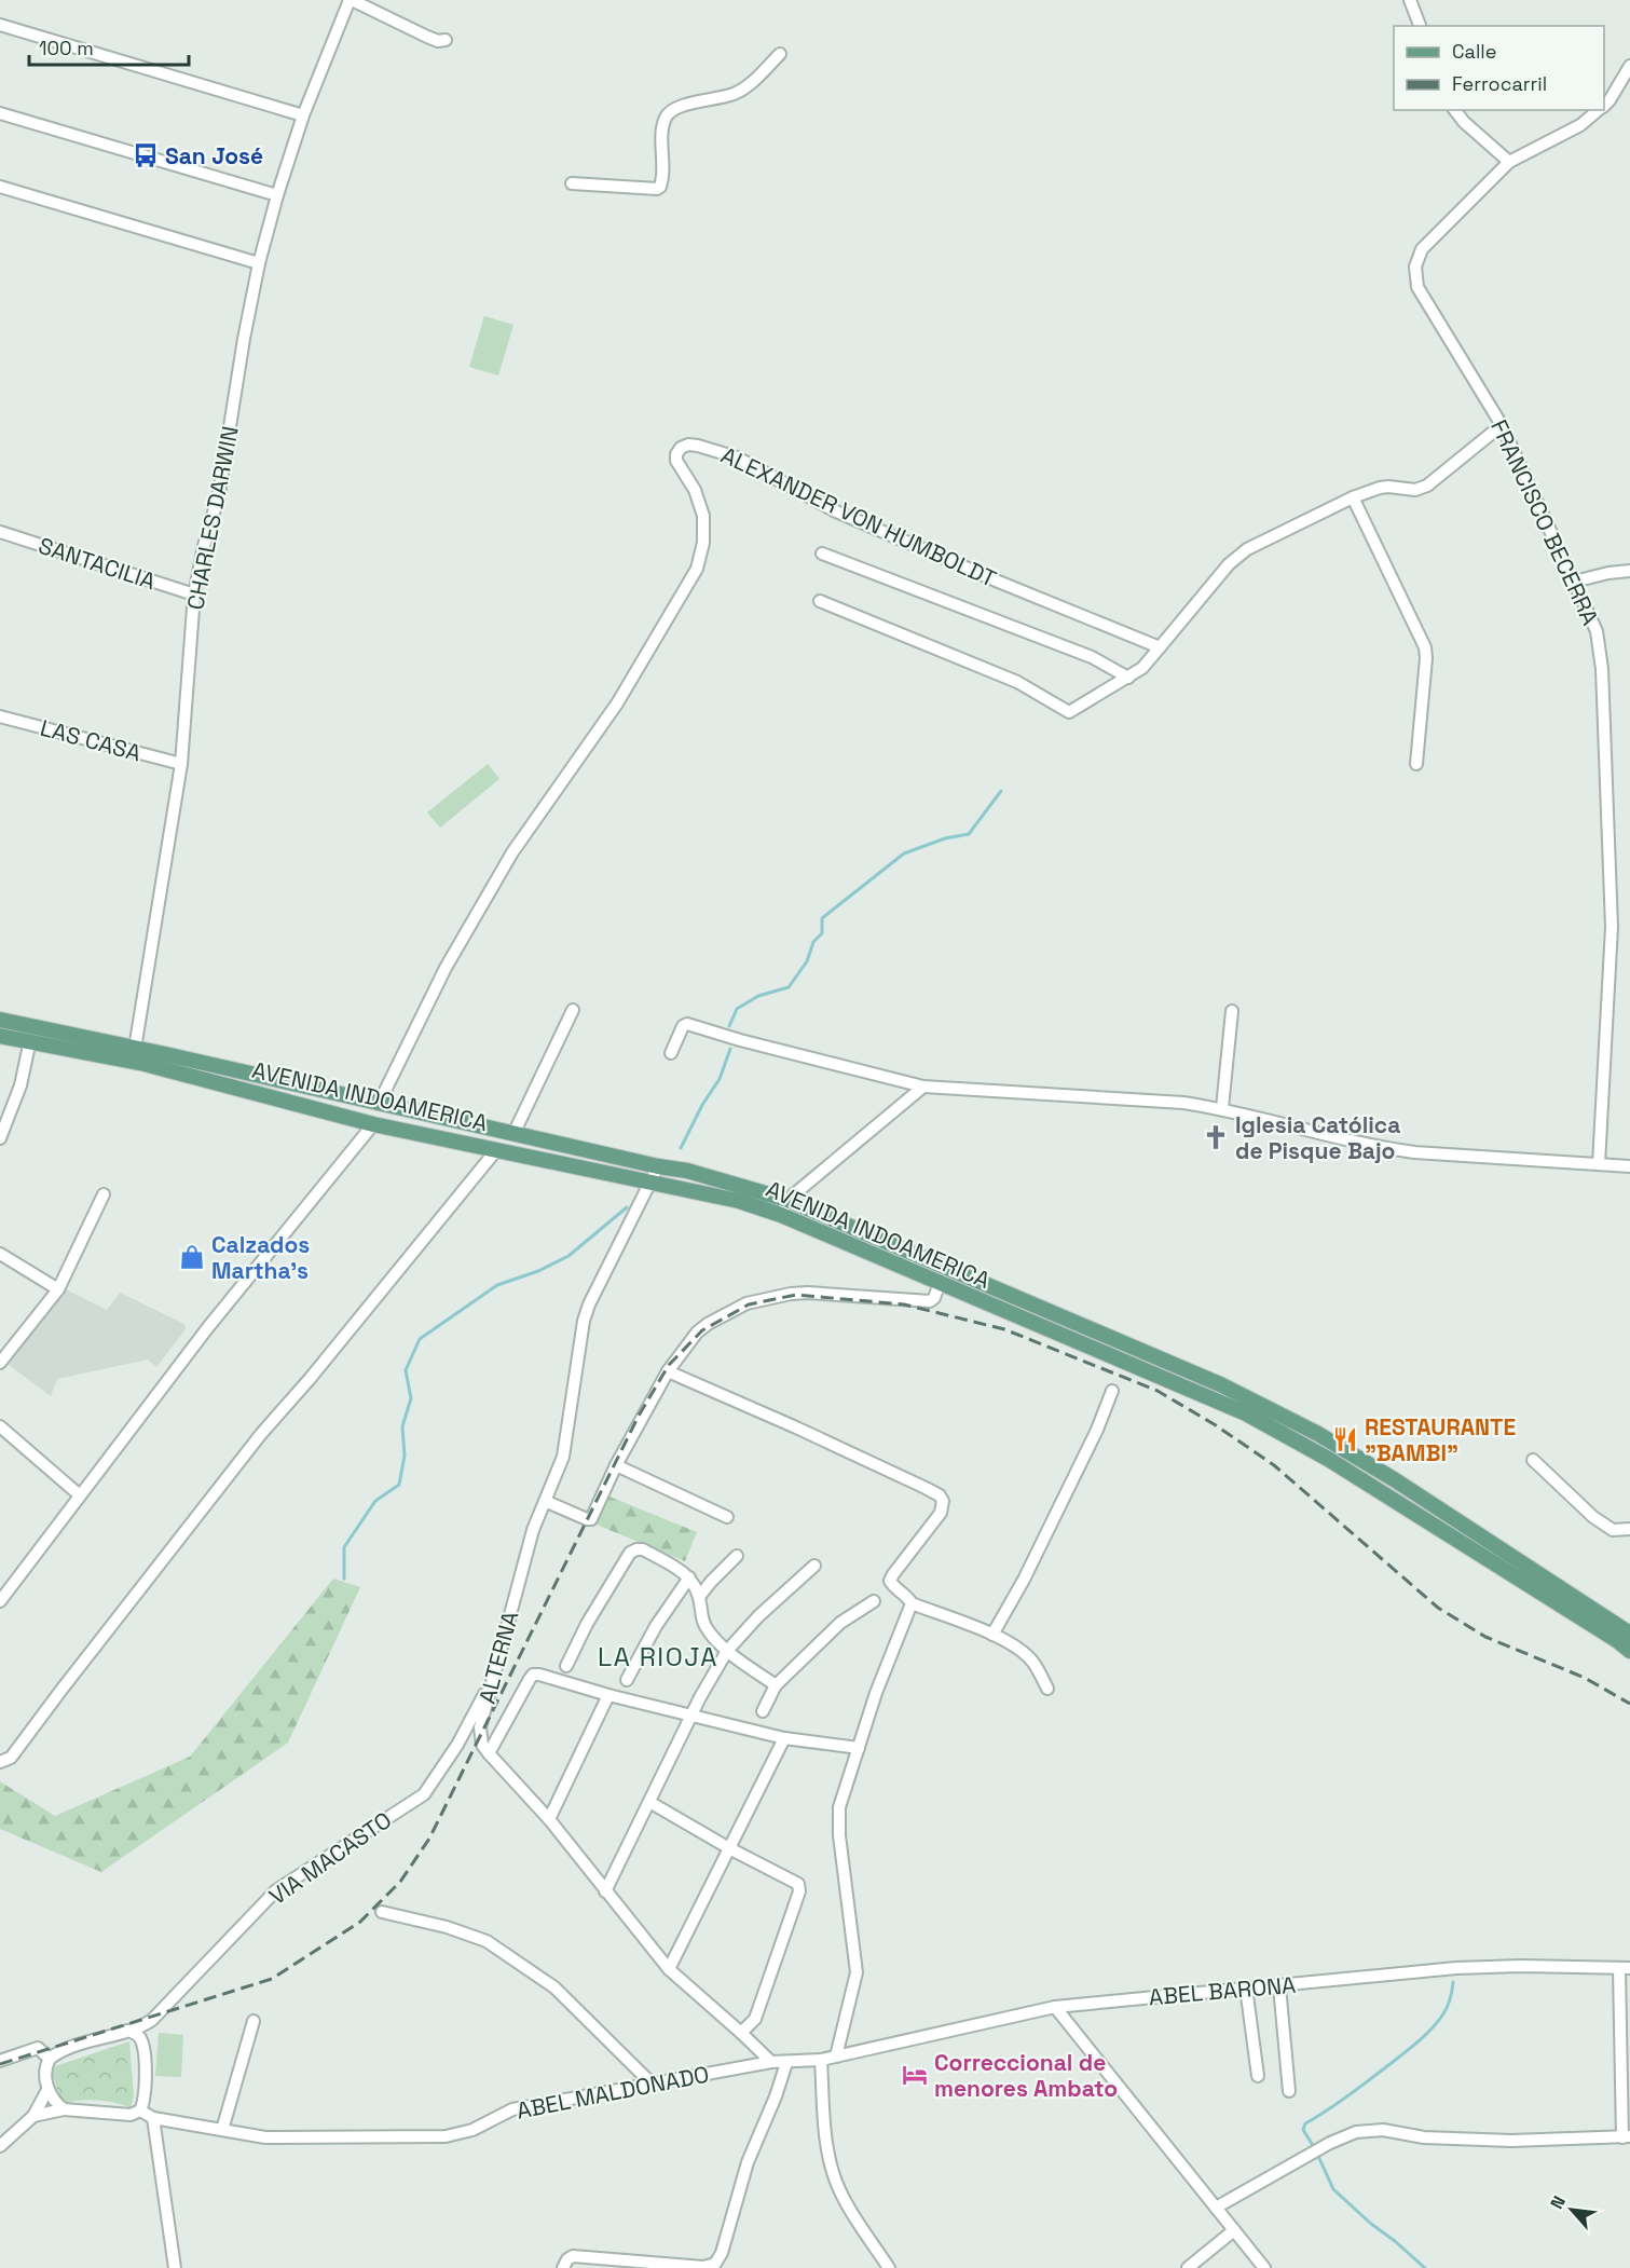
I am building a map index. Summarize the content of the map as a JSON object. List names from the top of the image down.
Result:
{
  "streets": {
    "main road": ["AVENIDA INDOAMERICA"],
    "street": [
      "ALEXANDER VON HUMBOLDT",
      "CHARLES DARWIN",
      "FRANCISCO BECERRA",
      "SANTACILIA",
      "LAS CASA",
      "ALTERNA",
      "VIA MACASTO",
      "ABEL BARONA",
      "ABEL MALDONADO"
    ]
  },
  "crossings": [
    ["ALEXANDER VON HUMBOLDT", "AVENIDA INDOAMERICA"],
    ["CHARLES DARWIN", "SANTACILIA"],
    ["CHARLES DARWIN", "LAS CASA"],
    ["CHARLES DARWIN", "AVENIDA INDOAMERICA"],
    ["AVENIDA INDOAMERICA", "ALTERNA"],
    ["ALTERNA", "VIA MACASTO"],
    ["ALTERNA", "ABEL MALDONADO"],
    ["VIA MACASTO", "ABEL MALDONADO"],
    ["ABEL BARONA", "ABEL MALDONADO"]
  ],
  "districts": ["LA RIOJA"],
  "places": {
    "bus stop": ["San José"],
    "church": ["Iglesia Católica de Pisque Bajo"],
    "shop": ["Calzados Martha’s"],
    "restaurant": ["RESTAURANTE \"BAMBI\""],
    "hotel": ["Correccional de menores Ambato"]
  },
  "legend": ["Calle", "Ferrocarril"],
  "scale_bar": "100 m",
  "north": "top left"
}
